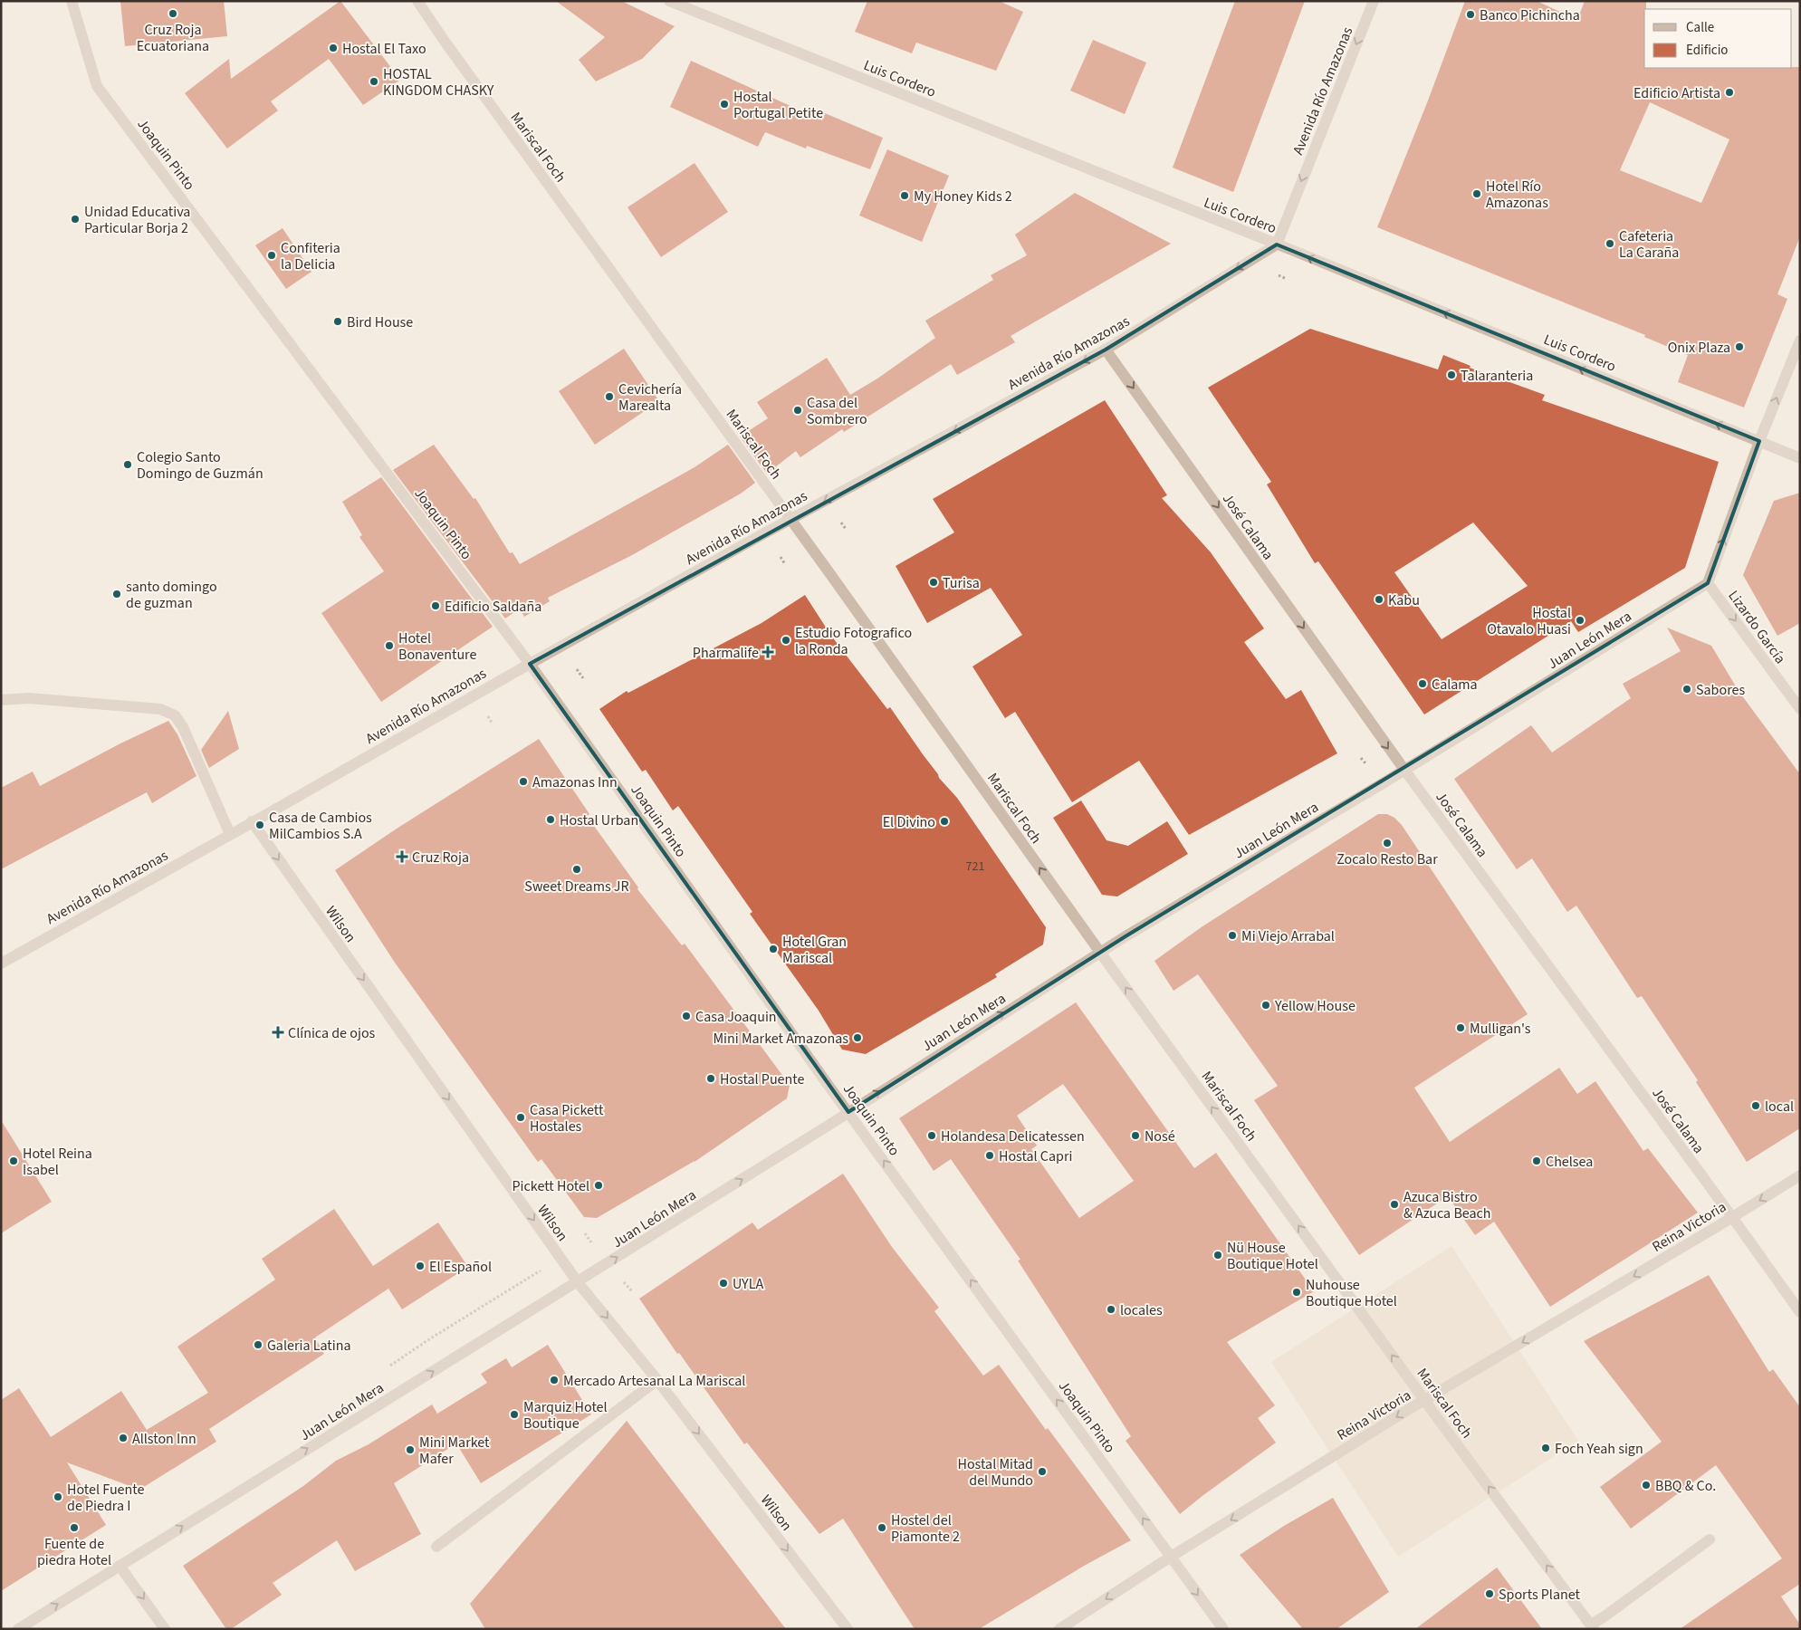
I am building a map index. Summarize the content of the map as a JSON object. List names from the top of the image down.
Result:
{
  "streets": {
    "street": [
      "Luis Cordero",
      "Avenida Río Amazonas",
      "Mariscal Foch",
      "Joaquin Pinto",
      "José Calama",
      "Lizardo García",
      "Juan León Mera",
      "Wilson",
      "Reina Victoria"
    ]
  },
  "crossings": [
    ["Luis Cordero", "Avenida Río Amazonas"],
    ["Avenida Río Amazonas", "Mariscal Foch"],
    ["Avenida Río Amazonas", "Joaquin Pinto"],
    ["Avenida Río Amazonas", "José Calama"],
    ["Avenida Río Amazonas", "Wilson"],
    ["Mariscal Foch", "Juan León Mera"],
    ["Mariscal Foch", "Reina Victoria"],
    ["Joaquin Pinto", "Juan León Mera"],
    ["Joaquin Pinto", "Reina Victoria"],
    ["José Calama", "Juan León Mera"],
    ["José Calama", "Reina Victoria"],
    ["Lizardo García", "Juan León Mera"],
    ["Juan León Mera", "Wilson"]
  ],
  "one_way": [
    "Luis Cordero",
    "Avenida Río Amazonas",
    "Mariscal Foch",
    "José Calama",
    "Lizardo García",
    "Juan León Mera",
    "Wilson",
    "Reina Victoria"
  ],
  "places": {
    "other": [
      "Cruz Roja Ecuatoriana",
      "Banco Pichincha",
      "Hostal El Taxo",
      "HOSTAL KINGDOM CHASKY",
      "Edificio Artista",
      "Hostal Portugal Petite",
      "Hotel Río Amazonas",
      "My Honey Kids 2",
      "Unidad Educativa Particular Borja 2",
      "Cafeteria La Caraña",
      "Confiteria la Delicia",
      "Bird House",
      "Onix Plaza",
      "Talaranteria",
      "Cevichería Marealta",
      "Casa del Sombrero",
      "Colegio Santo Domingo de Guzmán",
      "Turisa",
      "santo domingo de guzman",
      "Kabu",
      "Edificio Saldaña",
      "Hostal Otavalo Huasi",
      "Estudio Fotografico la Ronda",
      "Hotel Bonaventure",
      "Calama",
      "Sabores",
      "Amazonas Inn",
      "Hostal Urban",
      "El Divino",
      "Casa de Cambios MilCambios S.A",
      "Zocalo Resto Bar",
      "Sweet Dreams JR",
      "Mi Viejo Arrabal",
      "Hotel Gran Mariscal",
      "Yellow House",
      "Casa Joaquin",
      "Mulligan's",
      "Mini Market Amazonas",
      "Hostal Puente",
      "local",
      "Casa Pickett Hostales",
      "Holandesa Delicatessen",
      "Nosé",
      "Hostal Capri",
      "Hotel Reina Isabel",
      "Chelsea",
      "Pickett Hotel",
      "Azuca Bistro & Azuca Beach",
      "Nü House Boutique Hotel",
      "El Español",
      "UYLA",
      "Nuhouse Boutique Hotel",
      "locales",
      "Galeria Latina",
      "Mercado Artesanal La Mariscal",
      "Marquiz Hotel Boutique",
      "Allston Inn",
      "Foch Yeah sign",
      "Mini Market Mafer",
      "Hostal Mitad del Mundo",
      "BBQ & Co.",
      "Hotel Fuente de Piedra I",
      "Fuente de piedra Hotel",
      "Hostel del Piamonte 2",
      "Sports Planet"
    ],
    "health": ["Pharmalife", "Cruz Roja", "Clínica de ojos"]
  },
  "house_numbers": ["721"],
  "legend": ["Calle", "Edificio"]
}
